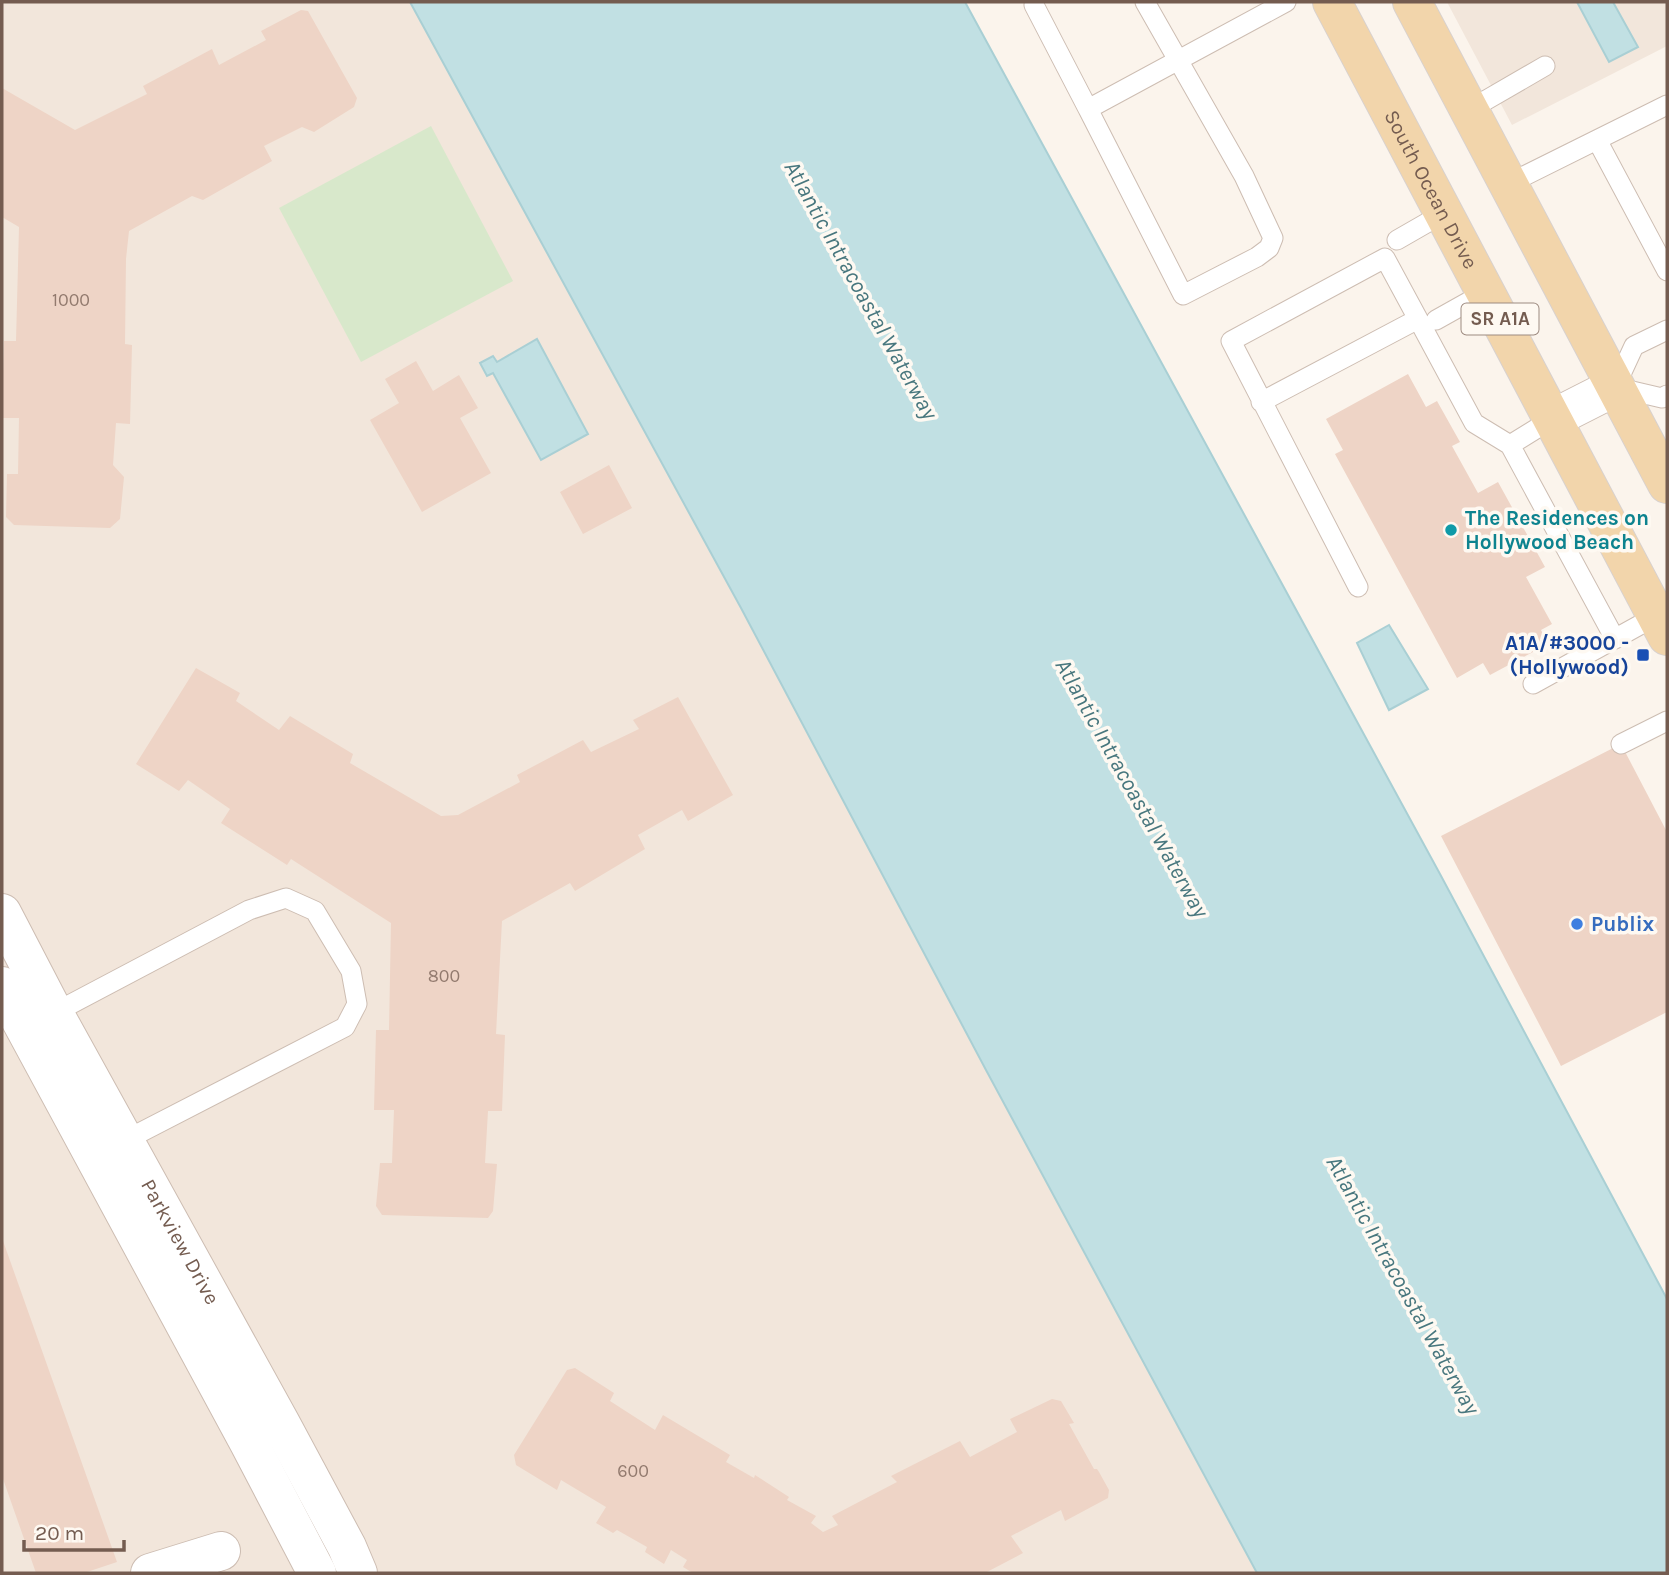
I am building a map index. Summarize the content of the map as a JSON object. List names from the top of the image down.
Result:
{
  "streets": {
    "main road": ["South Ocean Drive", "SR A1A"],
    "street": ["Parkview Drive"]
  },
  "water": ["Atlantic Intracoastal Waterway"],
  "places": {
    "other": ["The Residences on Hollywood Beach", "Publix"],
    "transit": ["A1A/#3000 - (Hollywood)"]
  },
  "house_numbers": ["1000", "800", "600"],
  "scale_bar": "20 m"
}
